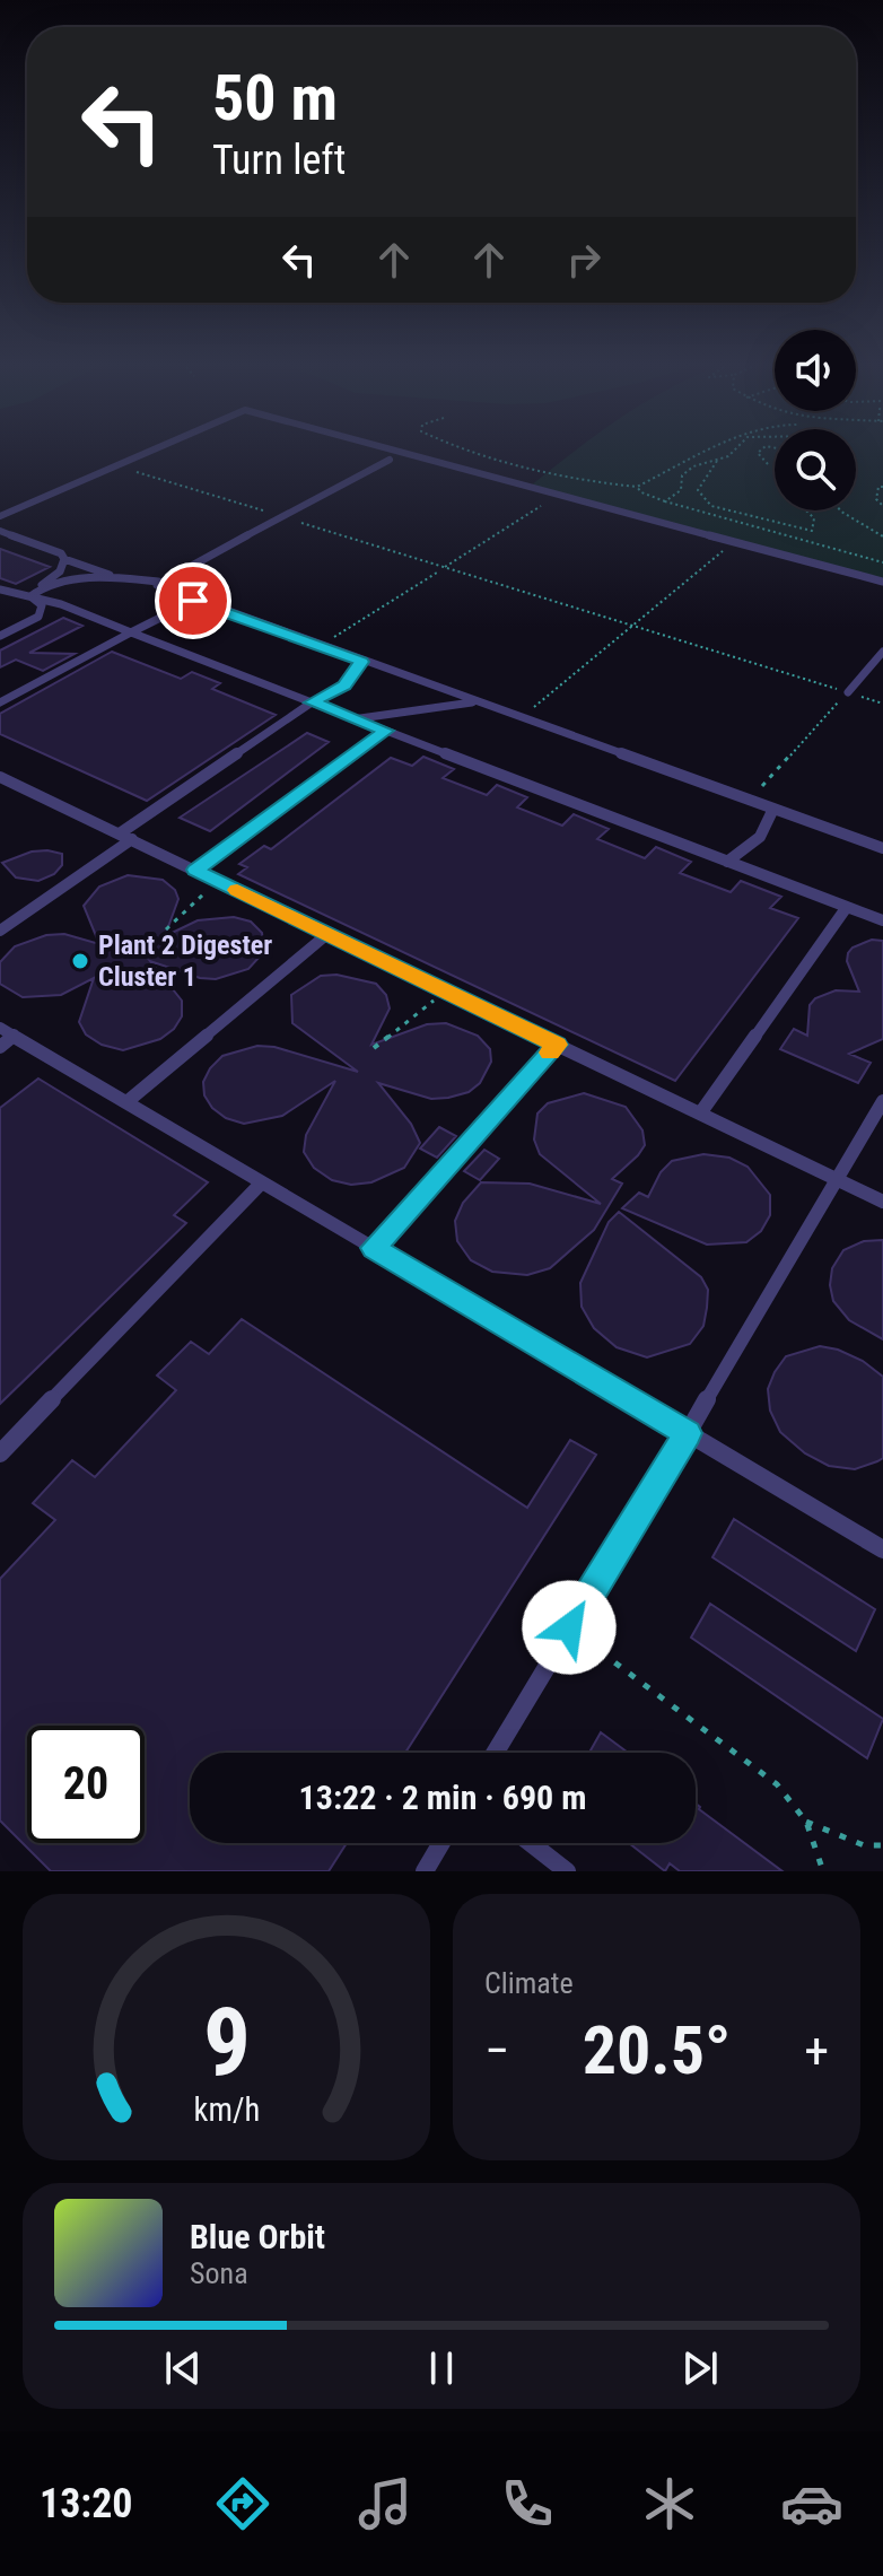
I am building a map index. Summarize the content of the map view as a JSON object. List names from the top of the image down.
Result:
{
  "places": ["Plant 2 Digester Cluster 1"],
  "page": {
    "turn": ["50 m", "Turn left"],
    "limit": "20",
    "trip": "13:22 · 2 min · 690 m",
    "tile": "Climate",
    "heat": ["−", "20.5°", "+"],
    "song": ["Blue Orbit", "Sona"],
    "tabs": "13:20",
    "gauge": ["9", "km/h"]
  }
}
